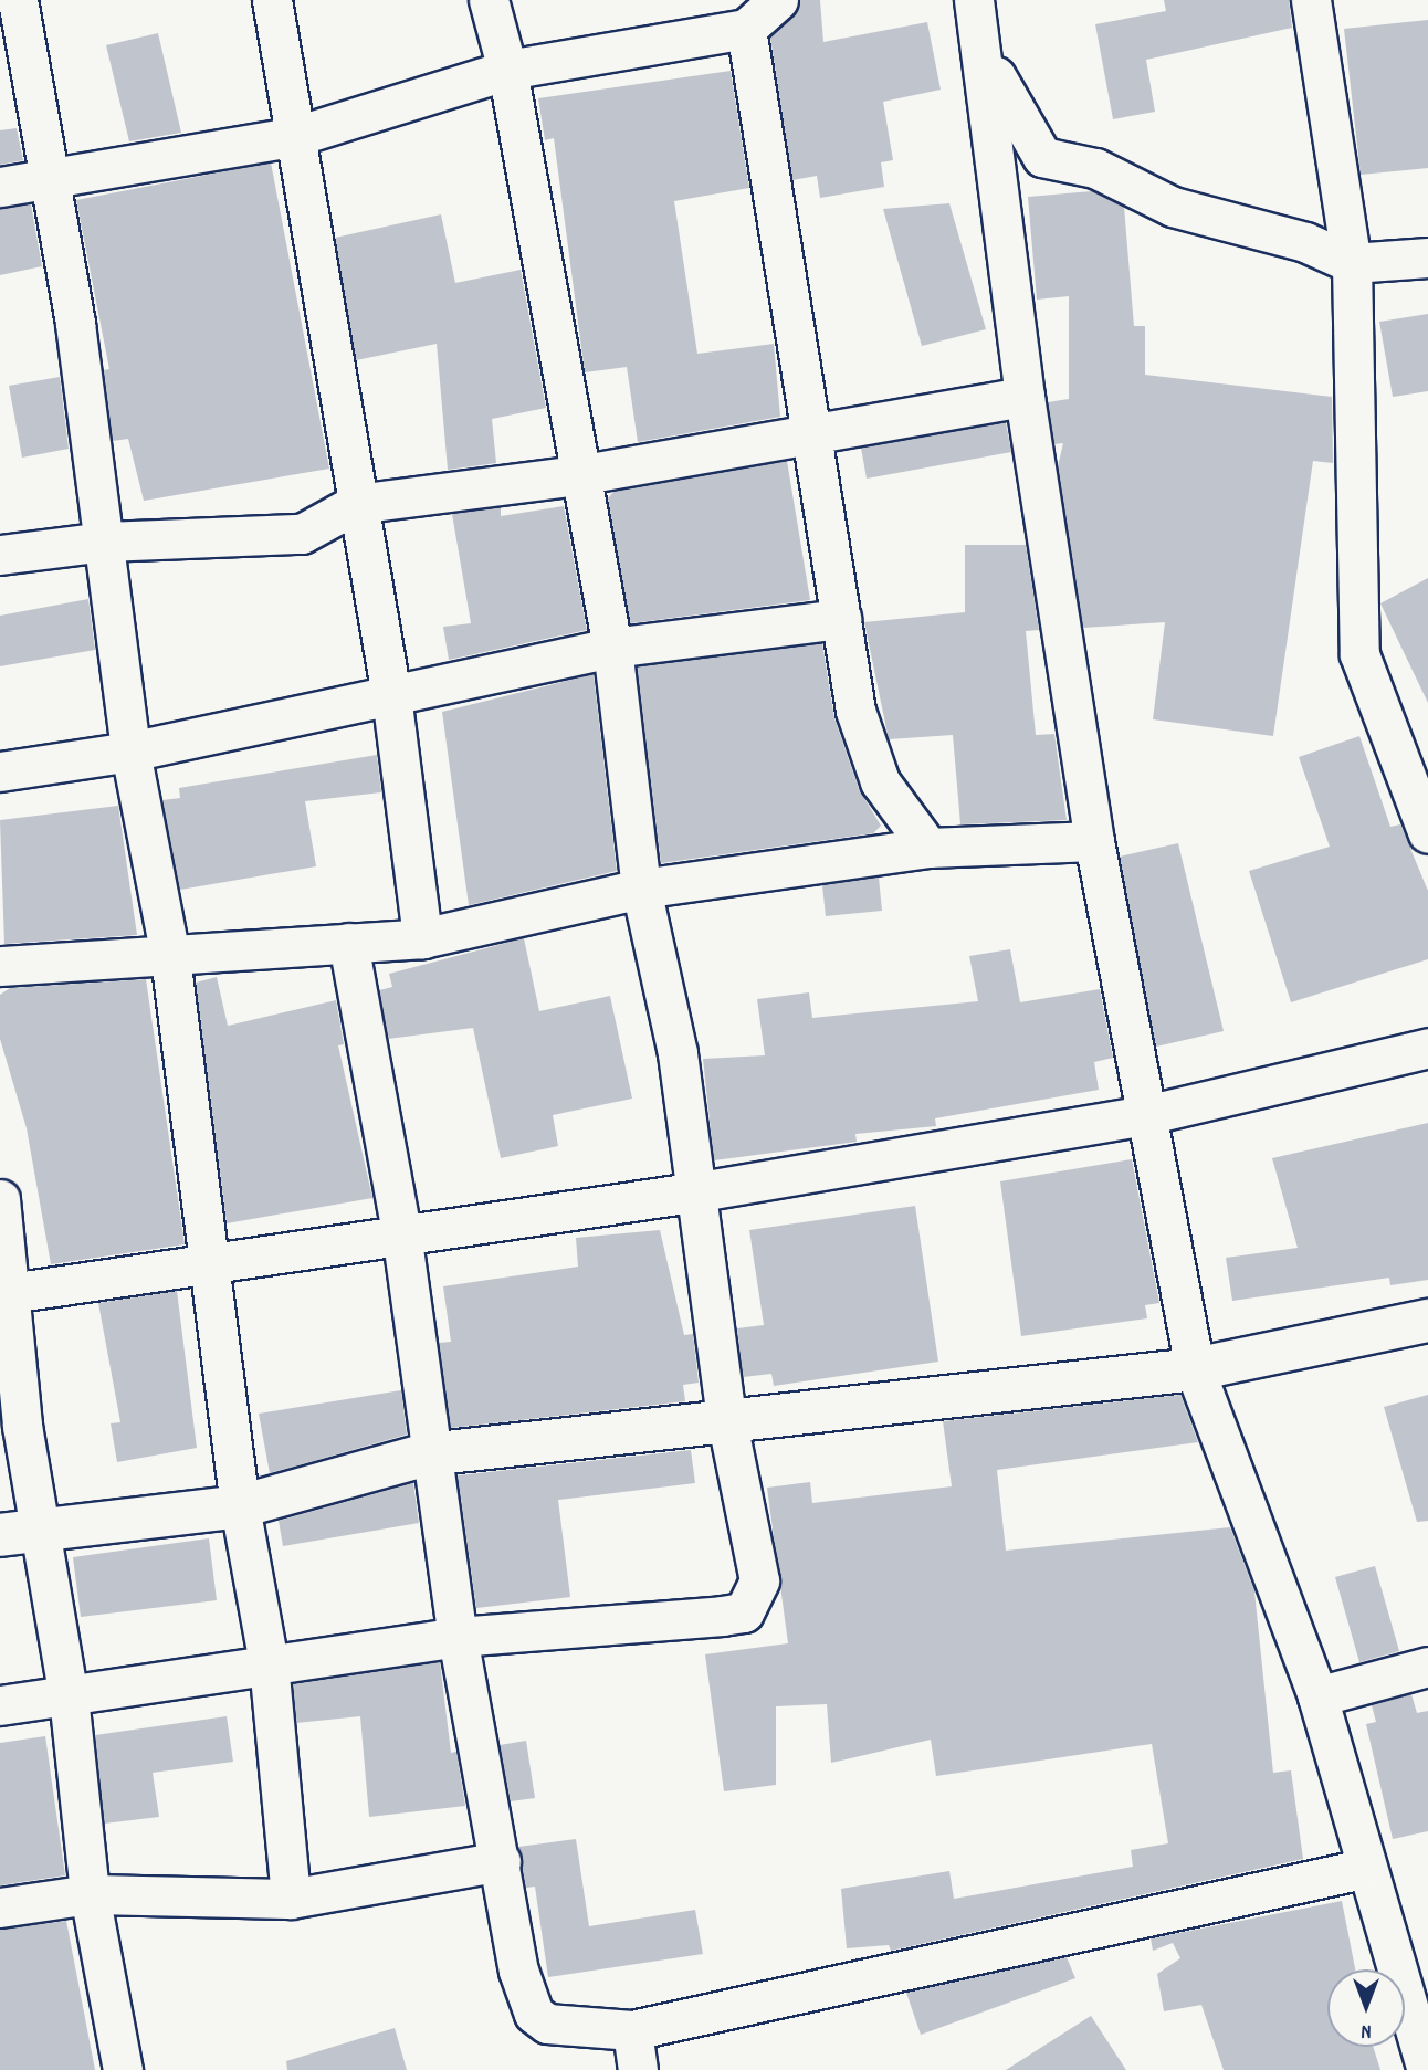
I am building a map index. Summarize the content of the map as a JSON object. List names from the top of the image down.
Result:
{
  "north": "bottom"
}
